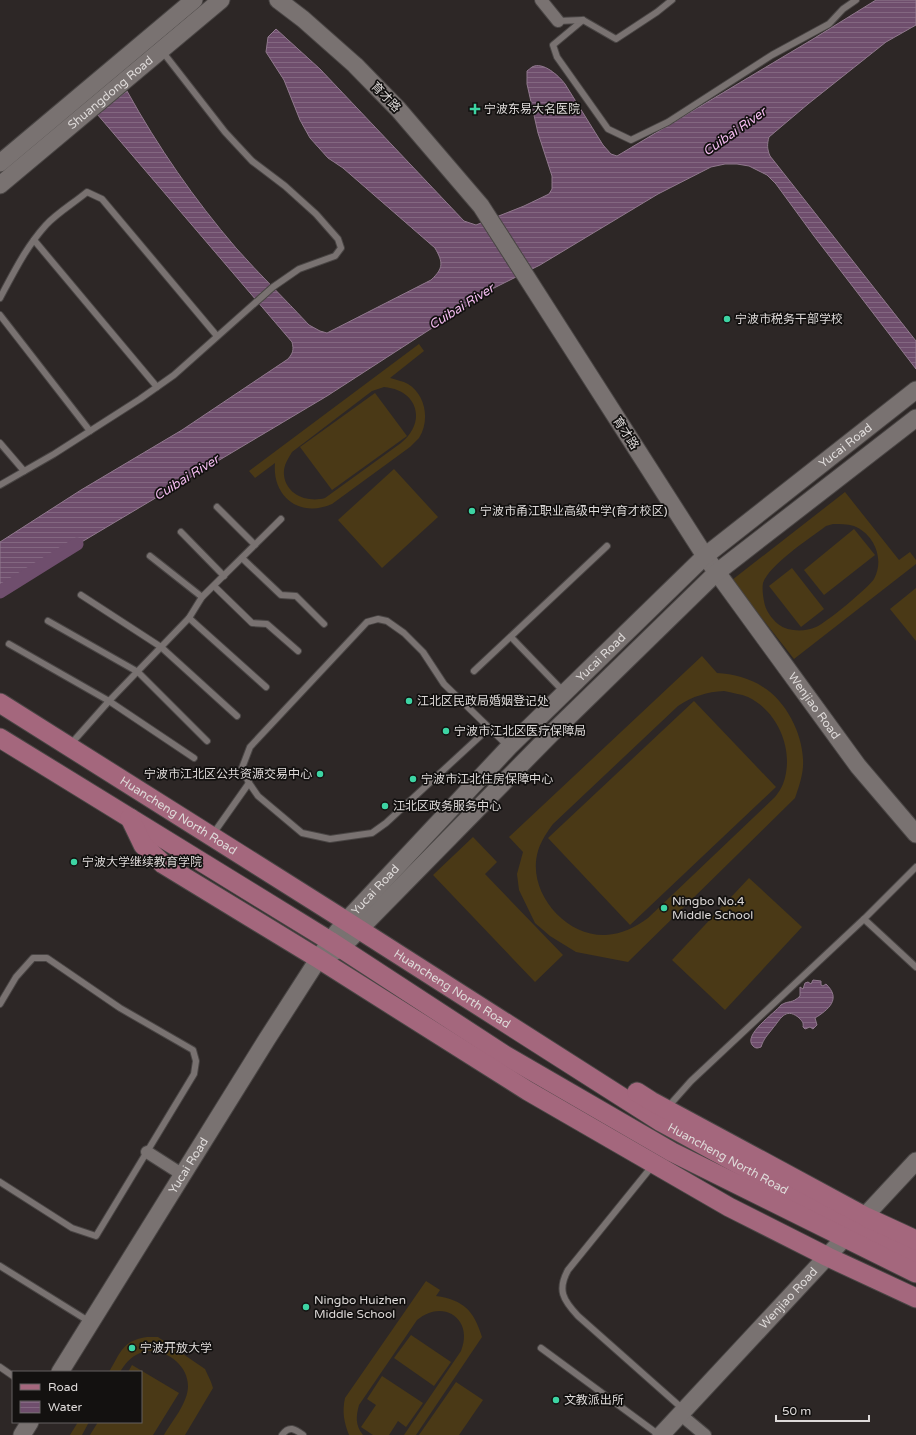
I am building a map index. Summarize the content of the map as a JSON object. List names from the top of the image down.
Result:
{
  "streets": {
    "main road": [
      "Shuangdong Road",
      "育才路",
      "Yucai Road",
      "Wenjiao Road",
      "Huancheng North Road"
    ]
  },
  "crossings": [
    ["育才路", "Yucai Road"],
    ["育才路", "Wenjiao Road"],
    ["Yucai Road", "Wenjiao Road"],
    ["Yucai Road", "Huancheng North Road"],
    ["Wenjiao Road", "Huancheng North Road"]
  ],
  "water": ["Cuibai River"],
  "places": {
    "health": ["宁波东易大名医院"],
    "other": [
      "宁波市税务干部学校",
      "宁波市甬江职业高级中学(育才校区)",
      "江北区民政局婚姻登记处",
      "宁波市江北区医疗保障局",
      "宁波市江北区公共资源交易中心",
      "宁波市江北住房保障中心",
      "江北区政务服务中心",
      "宁波大学继续教育学院",
      "Ningbo No.4 Middle School",
      "Ningbo Huizhen Middle School",
      "宁波开放大学",
      "文教派出所"
    ]
  },
  "legend": ["Road", "Water"],
  "scale_bar": "50 m"
}
